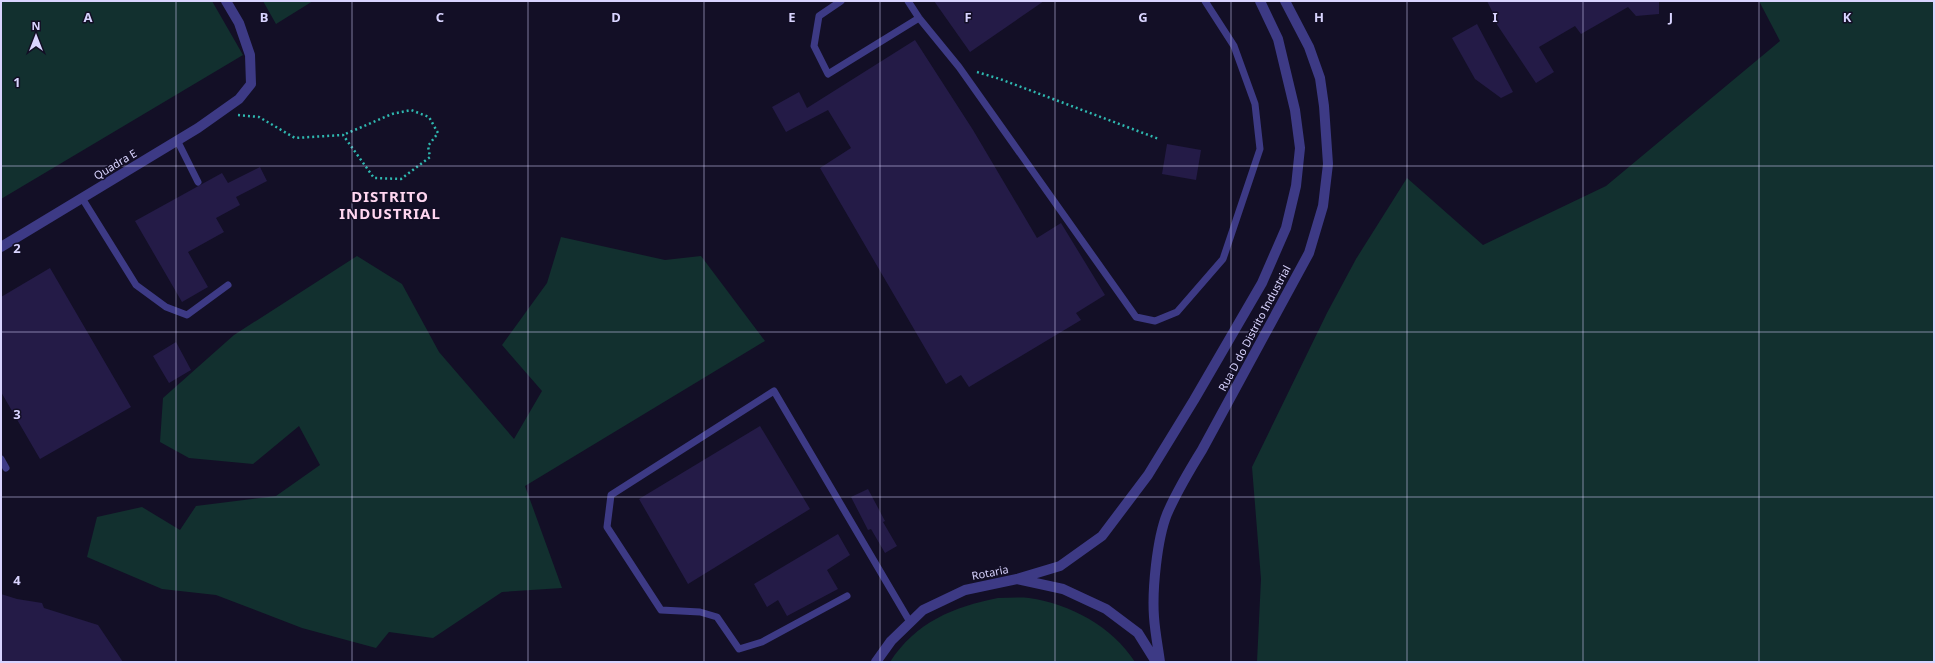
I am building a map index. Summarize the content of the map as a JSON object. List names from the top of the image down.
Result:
{
  "streets": {
    "street": ["Quadra E", "Rua D do Distrito Industrial", "Rotaria"]
  },
  "crossings": [
    ["Rua D do Distrito Industrial", "Rotaria"]
  ],
  "districts": ["DISTRITO INDUSTRIAL"],
  "north": "top",
  "grid": {
    "columns": [
      "A",
      "B",
      "C",
      "D",
      "E",
      "F",
      "G",
      "H",
      "I",
      "J",
      "K"
    ],
    "rows": [
      "1",
      "2",
      "3",
      "4"
    ]
  }
}
